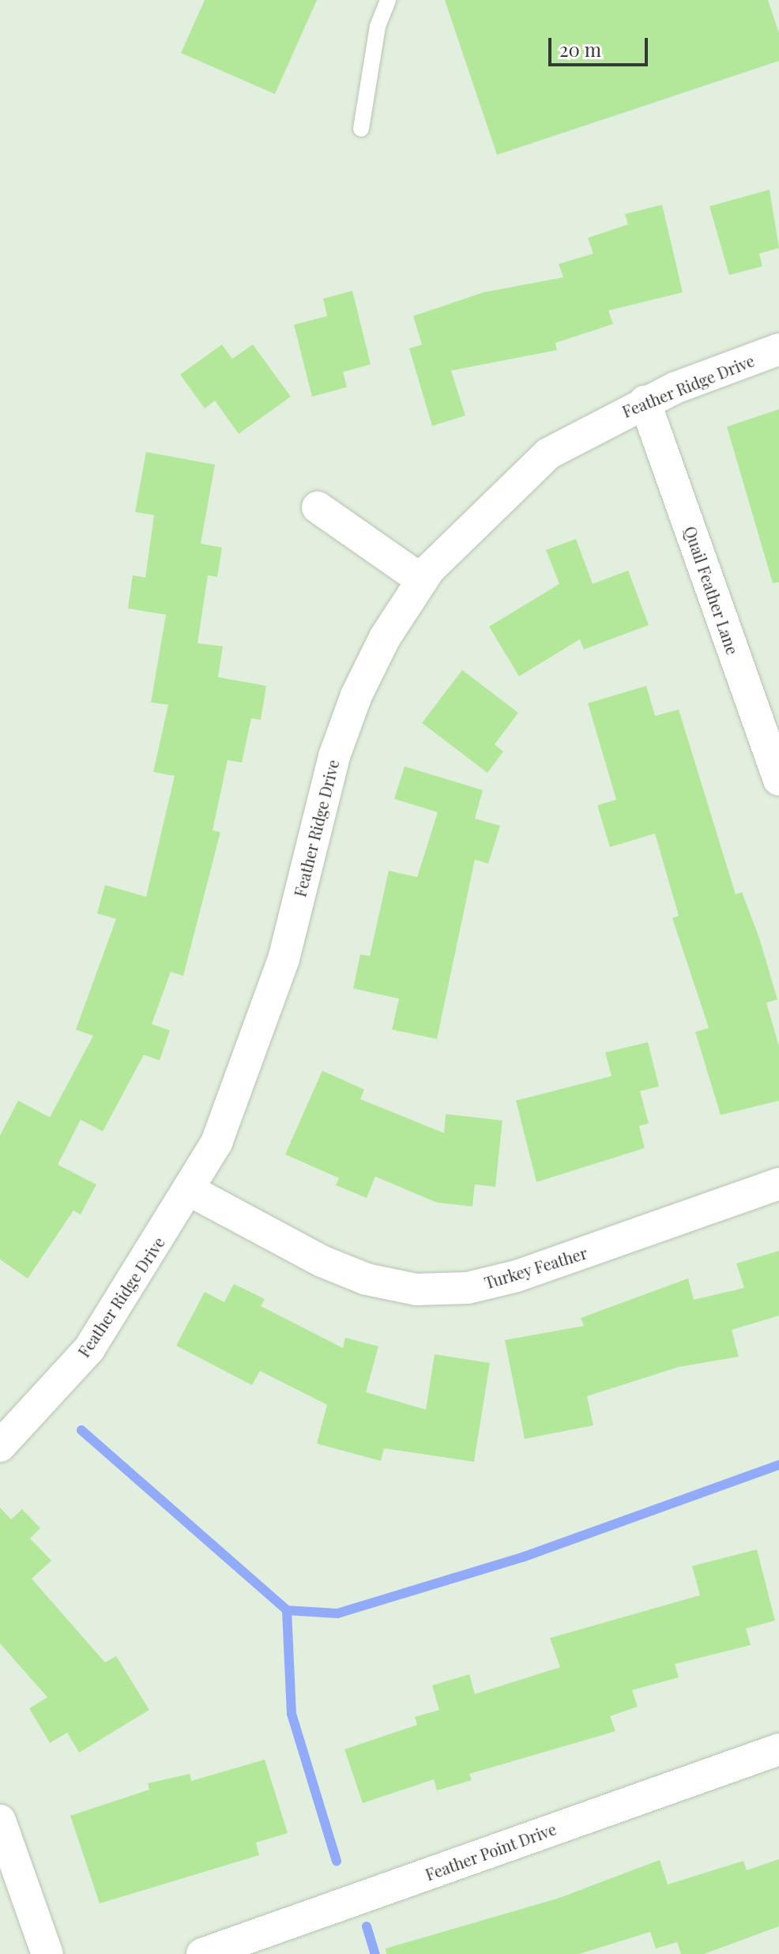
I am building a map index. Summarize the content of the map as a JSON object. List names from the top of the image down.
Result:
{
  "streets": {
    "street": [
      "Feather Ridge Drive",
      "Quail Feather Lane",
      "Turkey Feather",
      "Feather Point Drive"
    ]
  },
  "crossings": [
    ["Feather Ridge Drive", "Quail Feather Lane"],
    ["Feather Ridge Drive", "Turkey Feather"]
  ],
  "scale_bar": "20 m"
}
